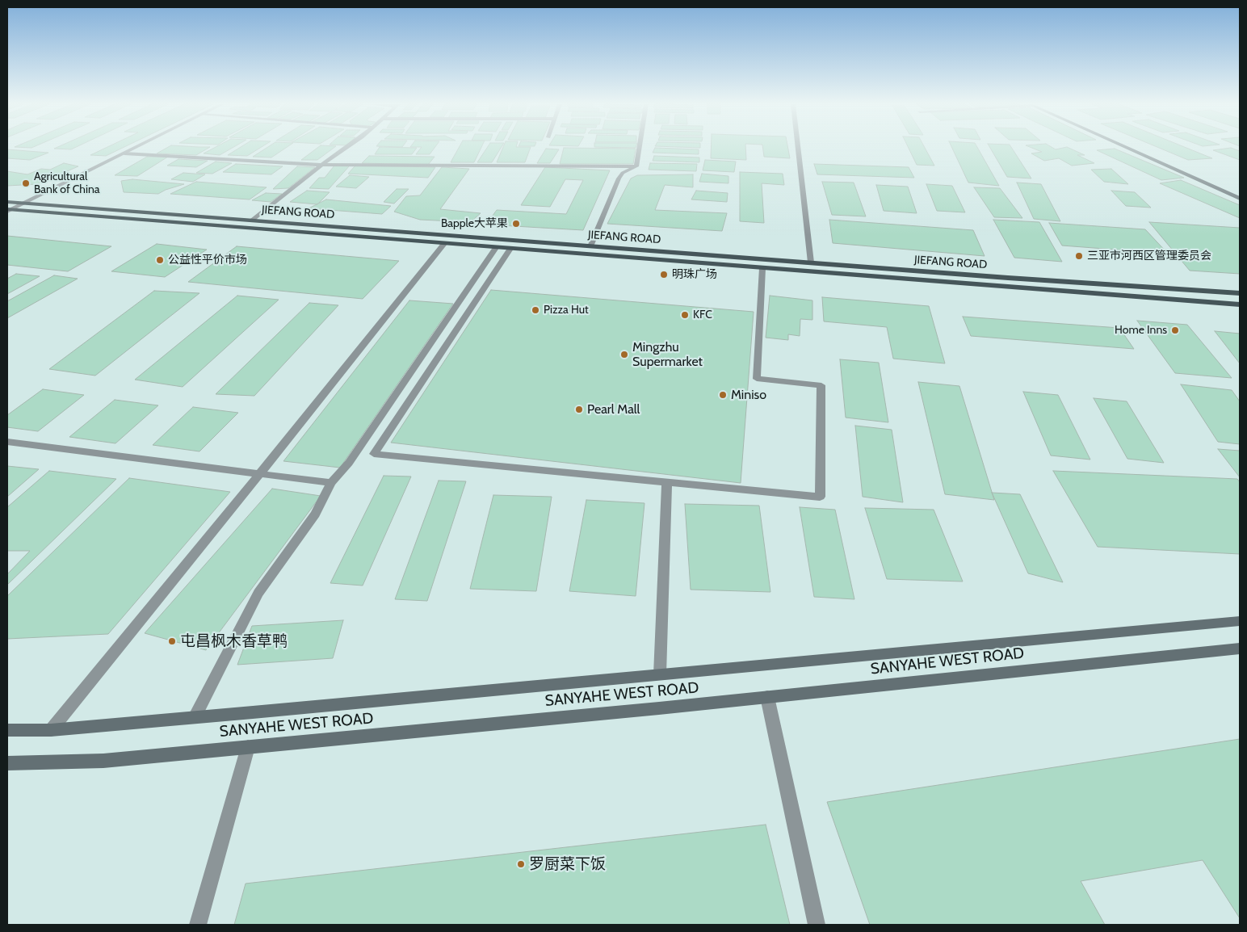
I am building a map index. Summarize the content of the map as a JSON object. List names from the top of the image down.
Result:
{
  "streets": {
    "main road": ["JIEFANG ROAD", "SANYAHE WEST ROAD"]
  },
  "places": [
    "Agricultural Bank of China",
    "Bapple大苹果",
    "三亚市河西区管理委员会",
    "公益性平价市场",
    "明珠广场",
    "Pizza Hut",
    "KFC",
    "Home Inns",
    "Mingzhu Supermarket",
    "Miniso",
    "Pearl Mall",
    "屯昌枫木香草鸭",
    "罗厨菜下饭"
  ]
}
